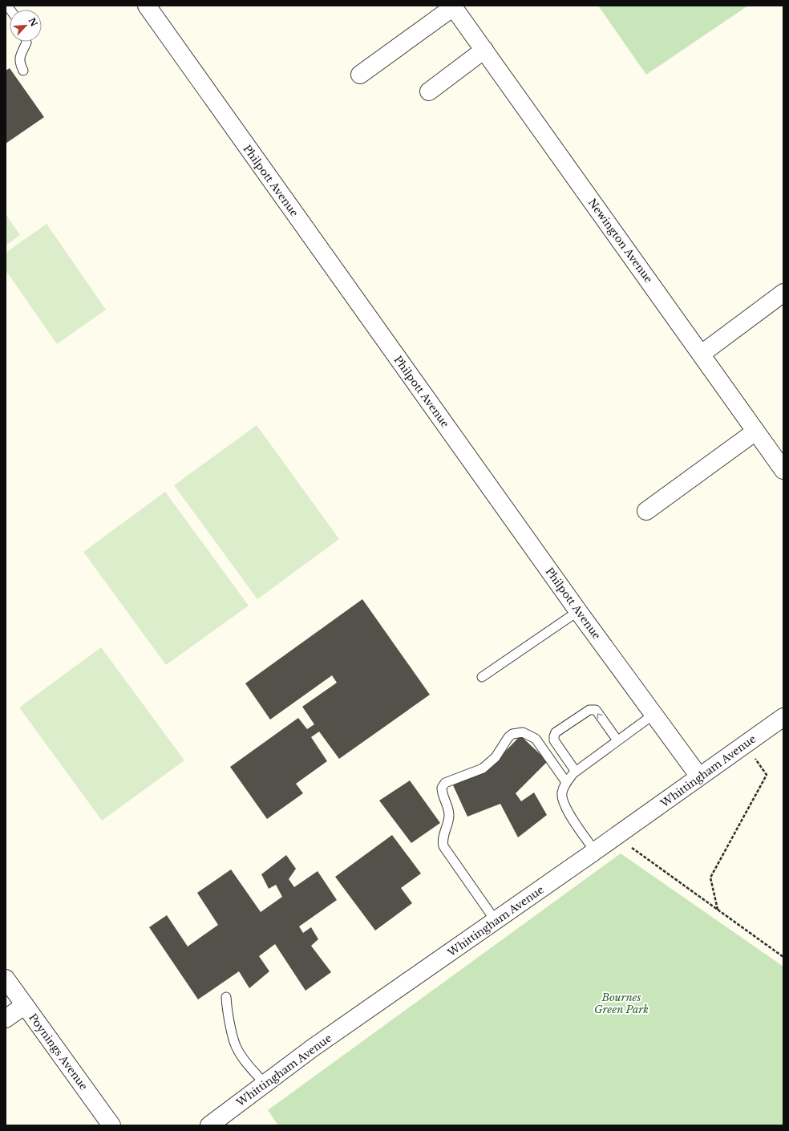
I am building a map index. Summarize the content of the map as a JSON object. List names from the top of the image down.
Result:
{
  "streets": {
    "street": [
      "Philpott Avenue",
      "Newington Avenue",
      "Whittingham Avenue",
      "Poynings Avenue"
    ]
  },
  "crossings": [
    ["Philpott Avenue", "Whittingham Avenue"]
  ],
  "parks": ["Bournes Green Park"],
  "north": "top right"
}
